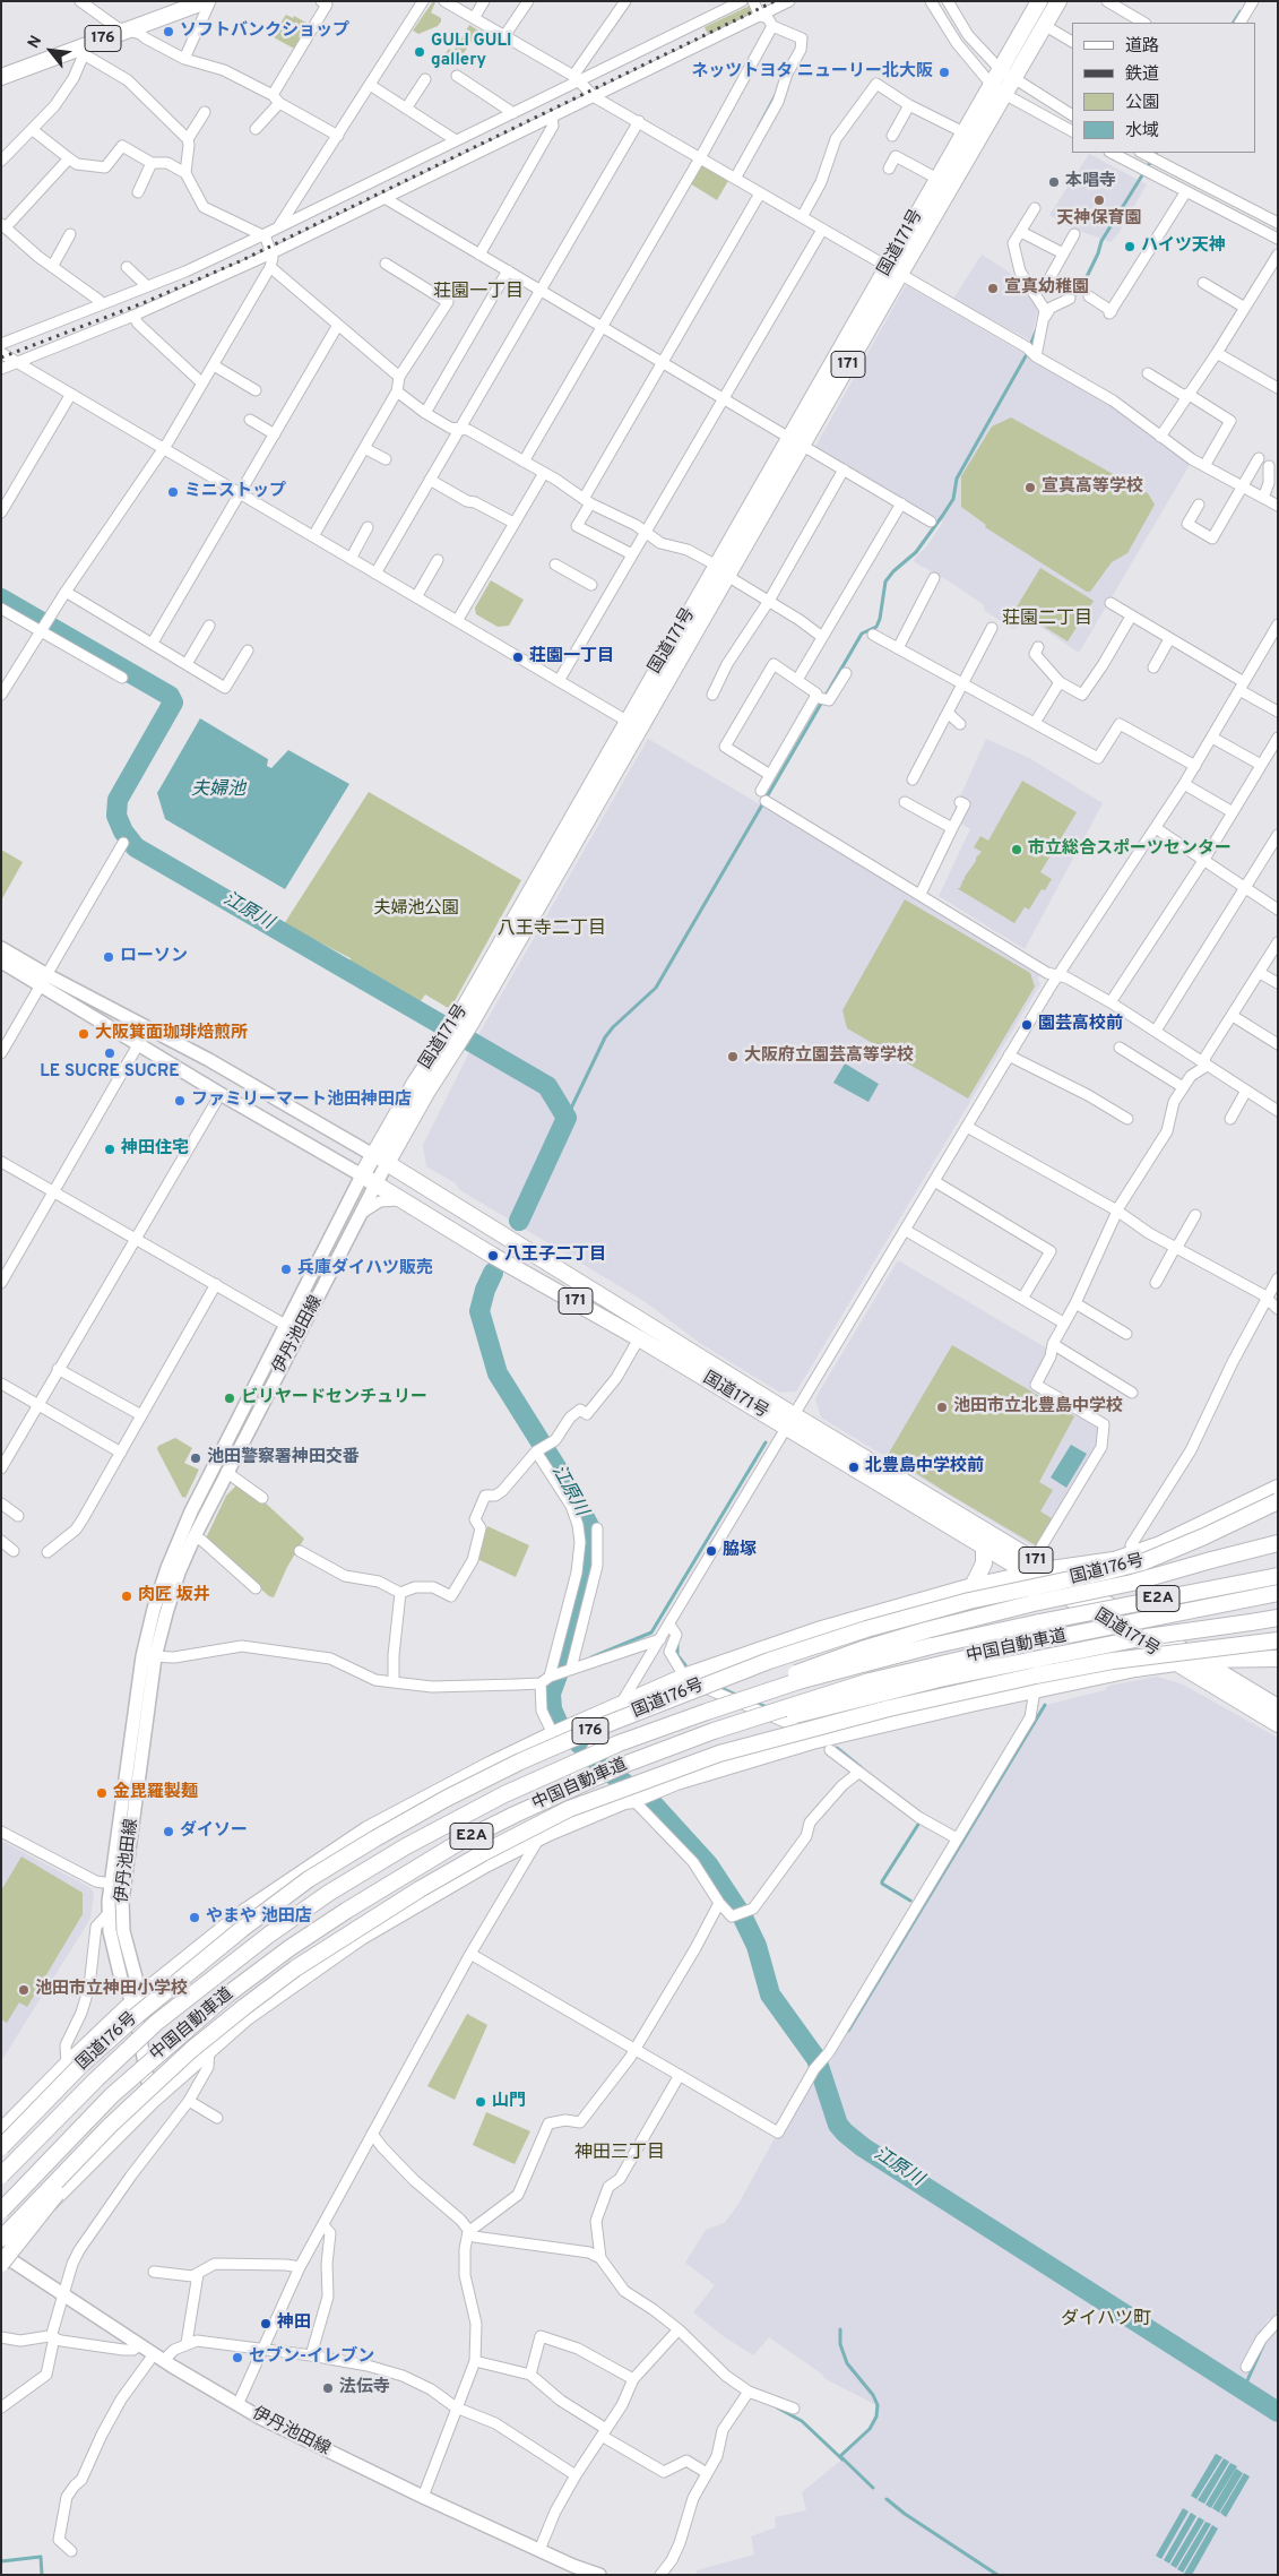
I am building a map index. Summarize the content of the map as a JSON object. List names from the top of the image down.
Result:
{
  "streets": {
    "highway": [
      "176",
      "国道171号",
      "171",
      "国道176号",
      "E2A",
      "中国自動車道"
    ],
    "main road": ["伊丹池田線"]
  },
  "crossings": [
    ["国道171号", "伊丹池田線"],
    ["伊丹池田線", "国道176号"]
  ],
  "districts": [
    "荘園一丁目",
    "荘園二丁目",
    "八王寺二丁目",
    "神田三丁目",
    "ダイハツ町"
  ],
  "water": ["夫婦池", "江原川"],
  "parks": ["夫婦池公園"],
  "places": [
    "ソフトバンクショップ",
    "GULI GULI gallery",
    "ネッツトヨタ ニューリー北大阪",
    "本唱寺",
    "天神保育園",
    "ハイツ天神",
    "宣真幼稚園",
    "宣真高等学校",
    "ミニストップ",
    "荘園一丁目",
    "市立総合スポーツセンター",
    "ローソン",
    "園芸高校前",
    "大阪箕面珈琲焙煎所",
    "LE SUCRE SUCRE",
    "大阪府立園芸高等学校",
    "ファミリーマート池田神田店",
    "神田住宅",
    "八王子二丁目",
    "兵庫ダイハツ販売",
    "ビリヤードセンチュリー",
    "池田市立北豊島中学校",
    "池田警察署神田交番",
    "北豊島中学校前",
    "脇塚",
    "肉匠 坂井",
    "金毘羅製麺",
    "ダイソー",
    "やまや 池田店",
    "池田市立神田小学校",
    "山門",
    "神田",
    "セブン-イレブン",
    "法伝寺"
  ],
  "legend": [
    "道路",
    "鉄道",
    "公園",
    "水域"
  ],
  "north": "top left"
}
